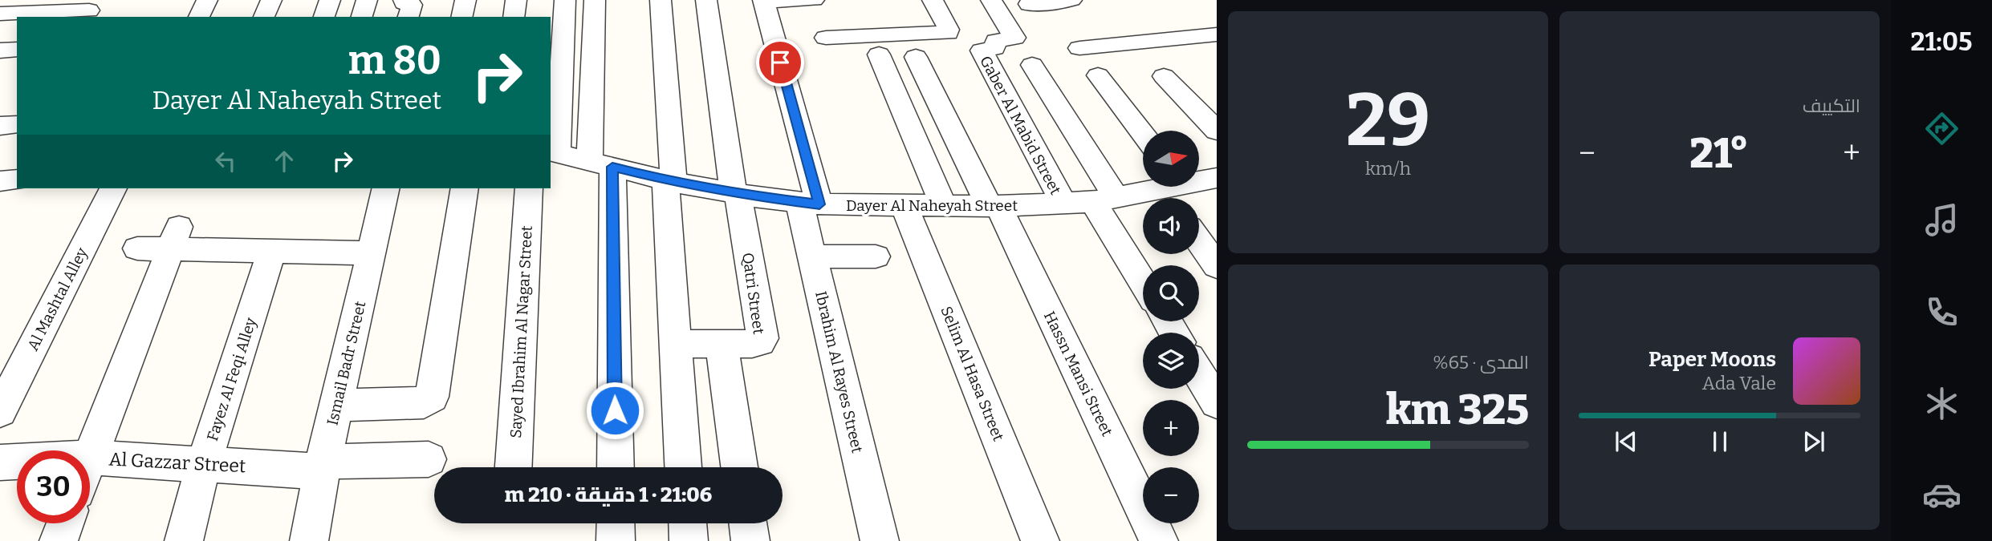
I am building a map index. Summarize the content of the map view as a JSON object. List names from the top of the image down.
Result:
{
  "streets": {
    "street": [
      "Gaber Al Mabid Street",
      "Dayer Al Naheyah Street",
      "Qatri Street",
      "Al Mashtal Alley",
      "Sayed Ibrahim Al Nagar Street",
      "Ismail Badr Street",
      "Ibrahim Al Rayes Street",
      "Selim Al Hasa Street",
      "Hassn Mansi Street",
      "Fayez Al Feqi Alley",
      "Al Gazzar Street"
    ]
  },
  "crossings": [
    ["Gaber Al Mabid Street", "Dayer Al Naheyah Street"],
    ["Dayer Al Naheyah Street", "Qatri Street"],
    ["Dayer Al Naheyah Street", "Ibrahim Al Rayes Street"],
    ["Dayer Al Naheyah Street", "Selim Al Hasa Street"],
    ["Dayer Al Naheyah Street", "Hassn Mansi Street"],
    ["Ismail Badr Street", "Al Gazzar Street"],
    ["Fayez Al Feqi Alley", "Al Gazzar Street"]
  ],
  "north": "right",
  "page": {
    "tabs": "21:05",
    "tile": [
      "التكييف",
      ["29", "km/h"],
      ["المدى · 65%", "325 km"]
    ],
    "turn": ["80 m", "Dayer Al Naheyah Street"],
    "heat": ["−", "21°", "+"],
    "map_buttons": ["+", "−"],
    "song": ["Paper Moons", "Ada Vale"],
    "limit": "30",
    "trip": "21:06 · 1 دقيقة · 210 m"
  }
}
